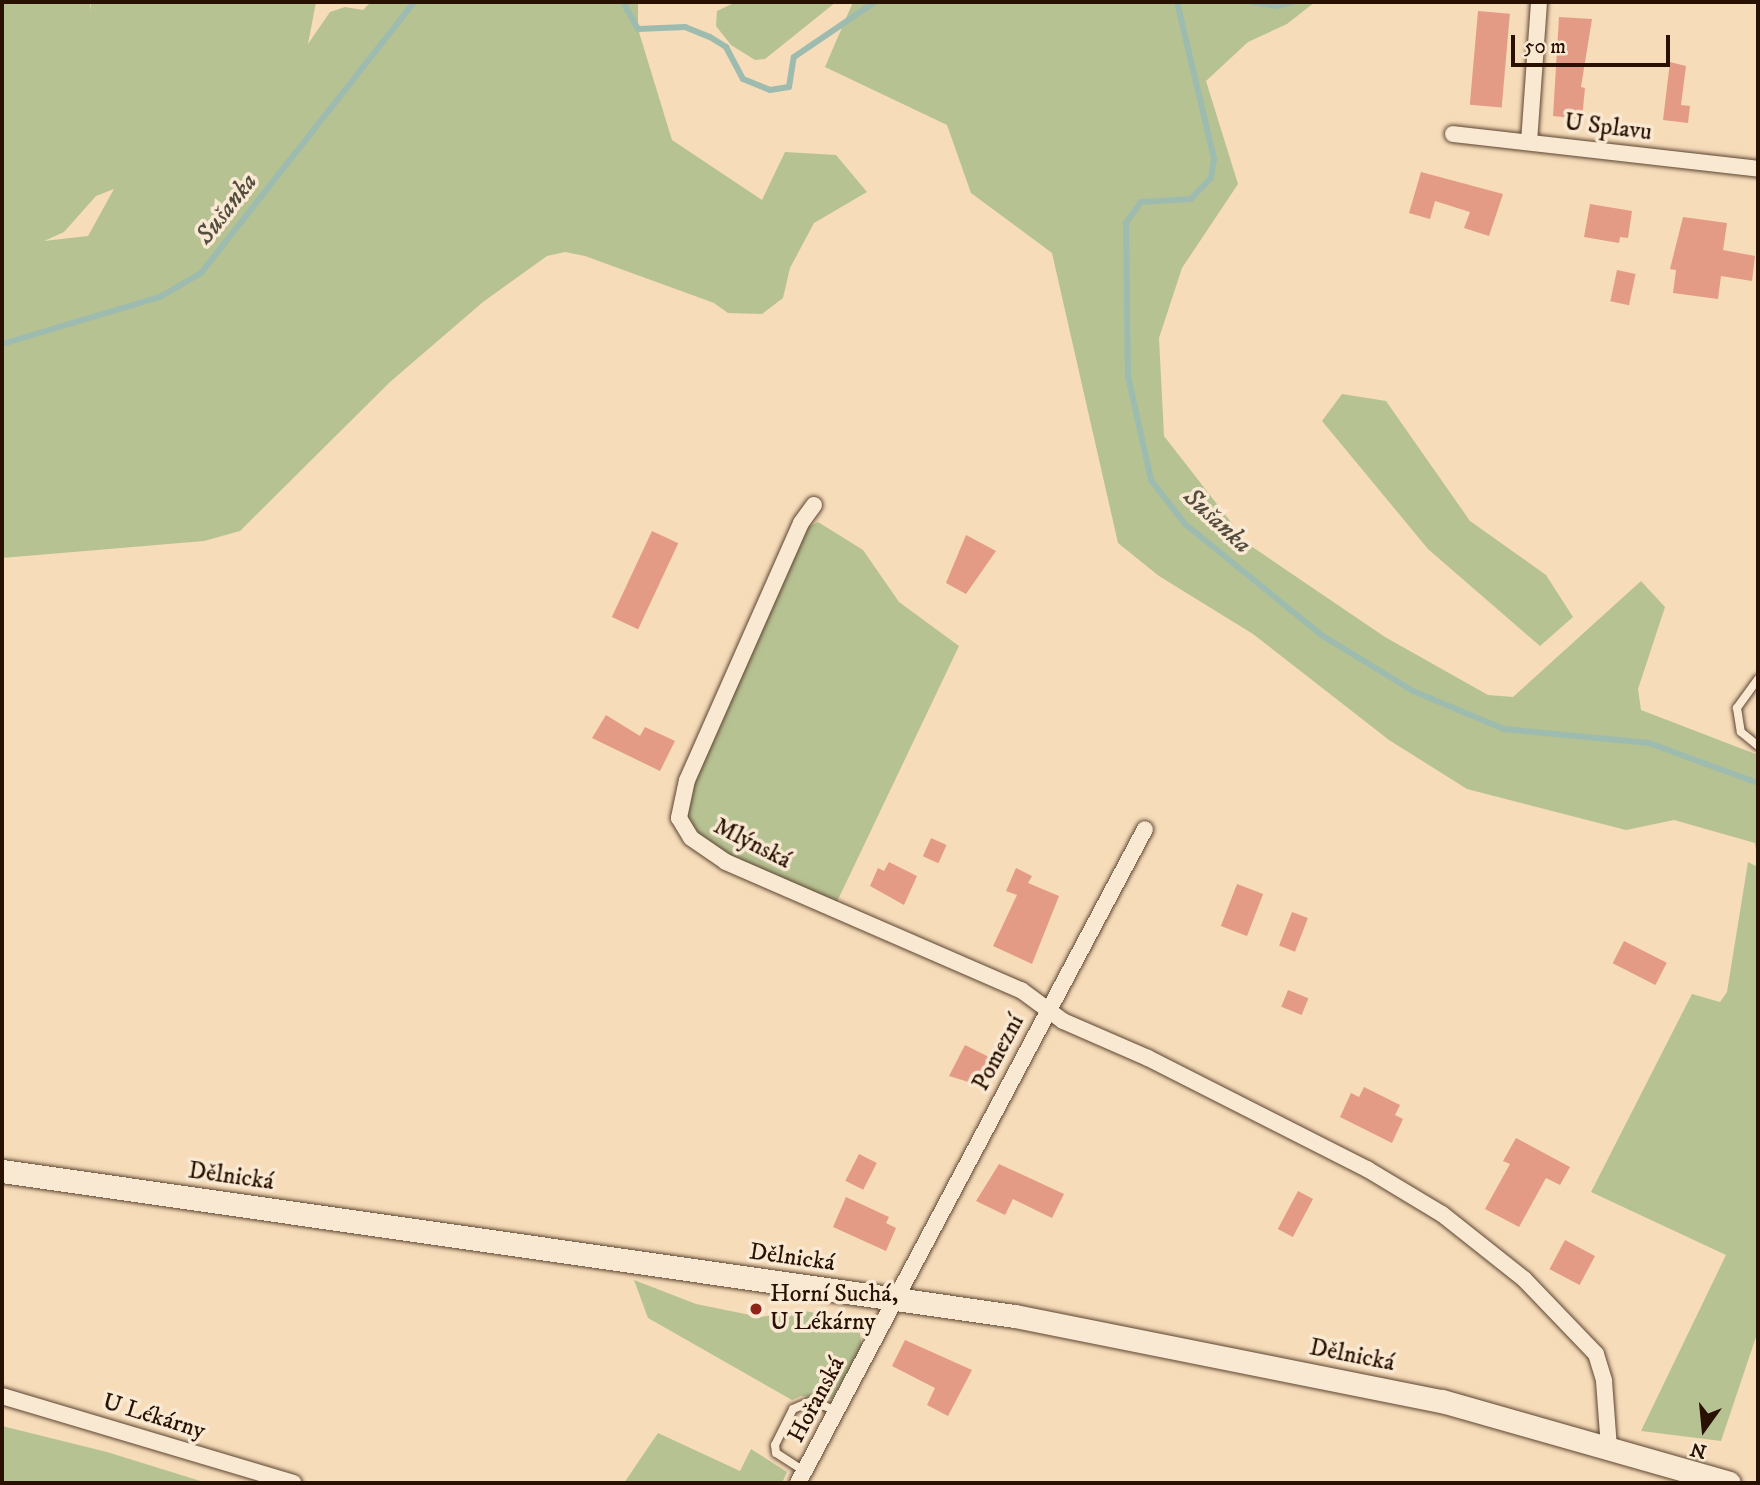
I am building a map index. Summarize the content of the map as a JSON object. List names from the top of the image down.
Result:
{
  "streets": {
    "main road": ["Dělnická"],
    "street": [
      "U Splavu",
      "Mlýnská",
      "Pomezní",
      "Hořanská",
      "U Lékárny"
    ]
  },
  "crossings": [
    ["Mlýnská", "Pomezní"],
    ["Mlýnská", "Dělnická"],
    ["Pomezní", "Dělnická"],
    ["Pomezní", "Hořanská"],
    ["Dělnická", "Hořanská"]
  ],
  "water": ["Sušanka"],
  "places": ["Horní Suchá, U Lékárny"],
  "scale_bar": "50 m",
  "north": "bottom"
}
